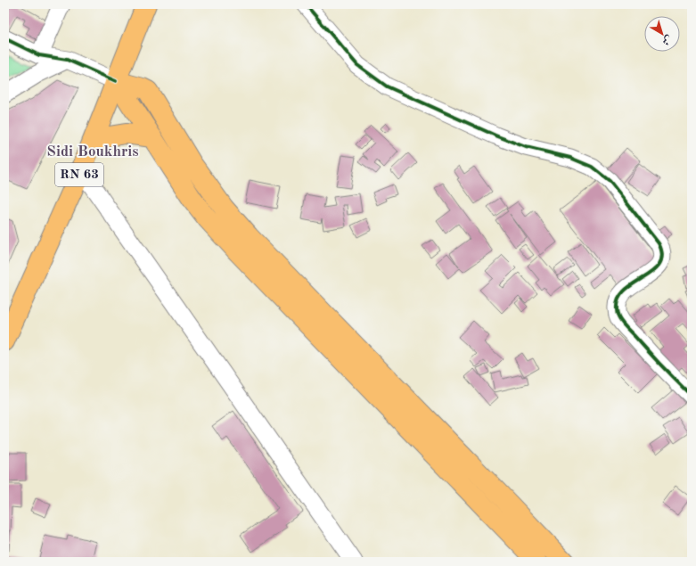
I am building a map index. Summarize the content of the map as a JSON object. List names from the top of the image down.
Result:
{
  "streets": {
    "main road": ["RN 63"]
  },
  "districts": ["Sidi Boukhris"],
  "north": "bottom right"
}
